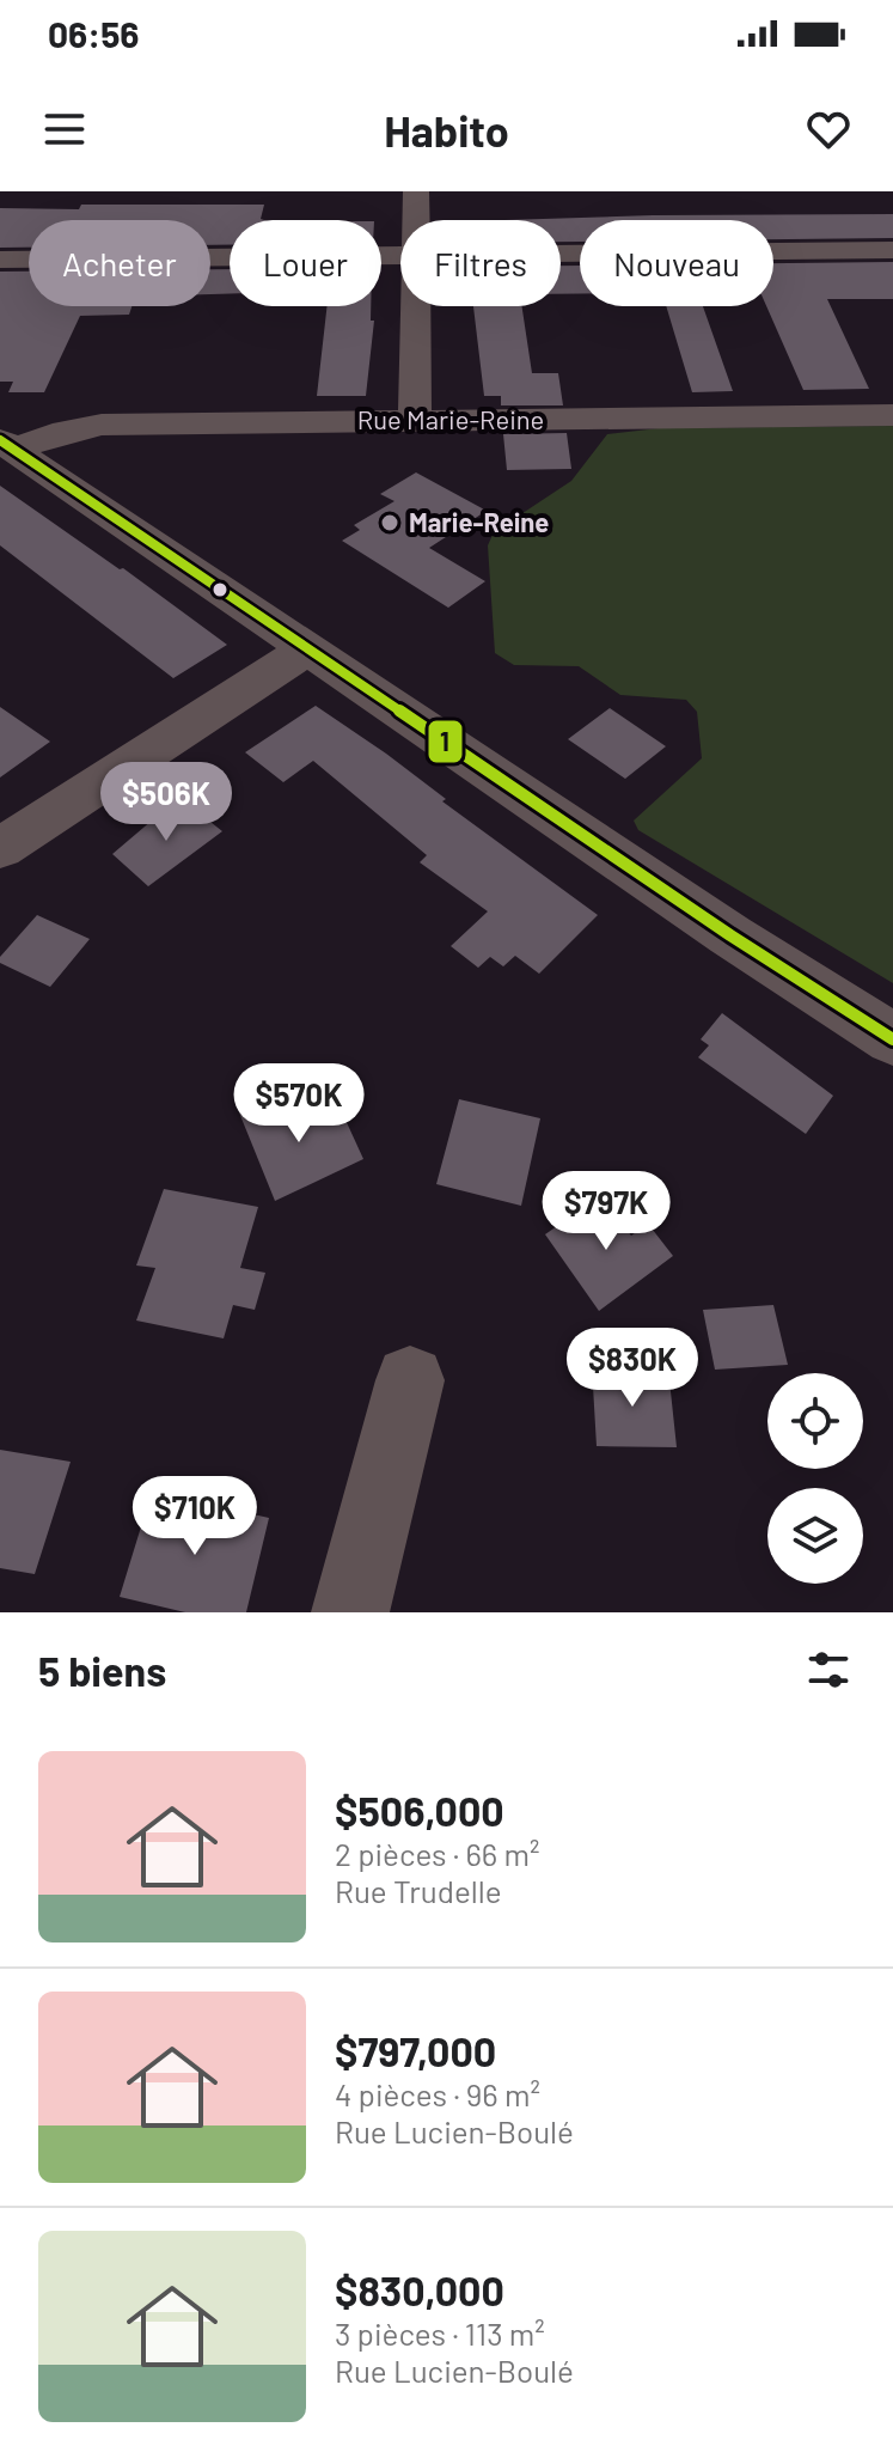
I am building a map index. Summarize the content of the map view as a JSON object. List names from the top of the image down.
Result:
{
  "streets": {
    "street": ["Rue Marie-Reine"]
  },
  "places": ["Marie-Reine"],
  "lines": ["transit line 1"],
  "page": {
    "status": "06:56",
    "header": "Habito",
    "chip": [
      "Acheter",
      "Louer",
      "Filtres",
      "Nouveau"
    ],
    "price": [
      "$506K",
      "$570K",
      "$797K",
      "$830K",
      "$710K"
    ],
    "heading": "5 biens",
    "list": [
      {
        "name": "$506,000",
        "note": "2 pièces · 66 m² · Rue Trudelle"
      },
      {
        "name": "$797,000",
        "note": "4 pièces · 96 m² · Rue Lucien-Boulé"
      },
      {
        "name": "$830,000",
        "note": "3 pièces · 113 m² · Rue Lucien-Boulé"
      }
    ]
  }
}
